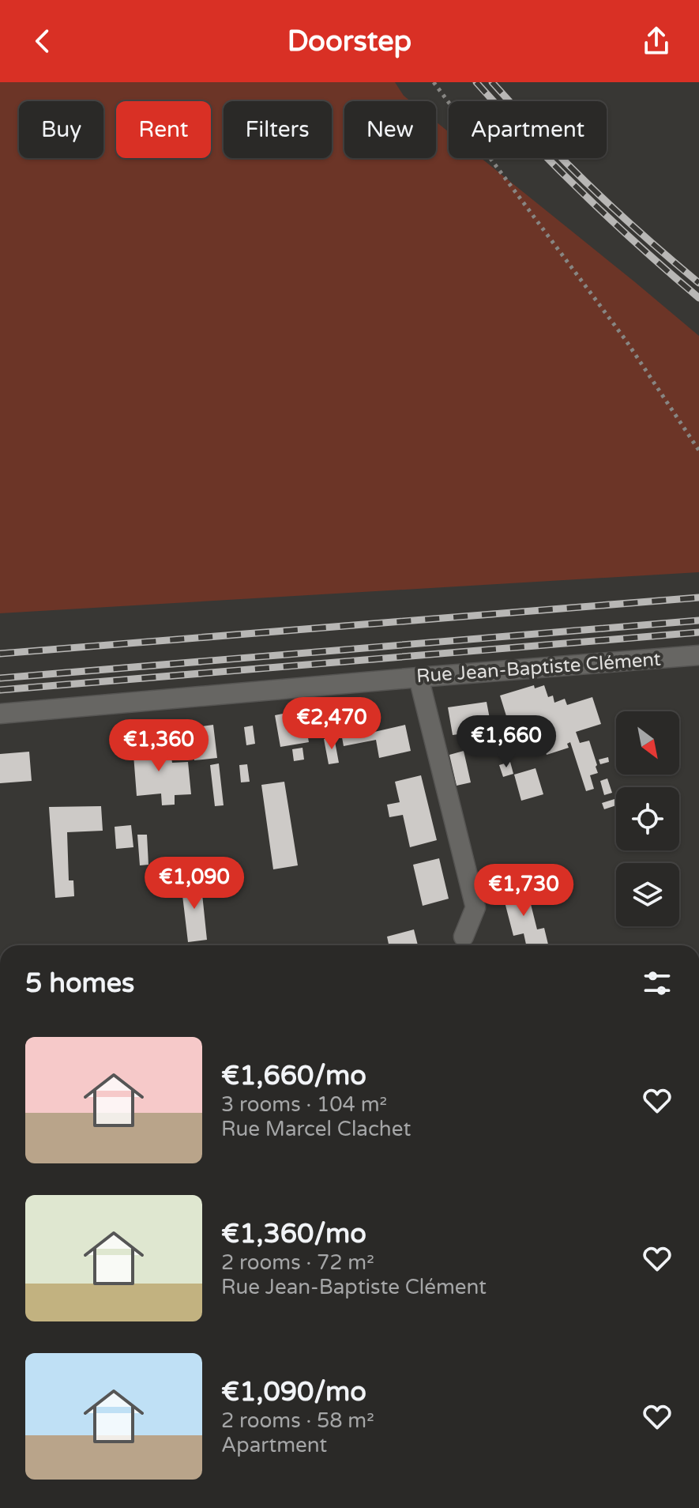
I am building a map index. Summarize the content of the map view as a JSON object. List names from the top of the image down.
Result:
{
  "streets": {
    "street": ["Rue Jean-Baptiste Clément"]
  },
  "north": "bottom right",
  "page": {
    "header": "Doorstep",
    "chip": [
      "Buy",
      "Rent",
      "Filters",
      "New",
      "Apartment"
    ],
    "price": [
      "€2,470",
      "€1,660",
      "€1,360",
      "€1,090",
      "€1,730"
    ],
    "heading": "5 homes",
    "list": [
      {
        "name": "€1,660/mo",
        "note": "3 rooms · 104 m² · Rue Marcel Clachet"
      },
      {
        "name": "€1,360/mo",
        "note": "2 rooms · 72 m² · Rue Jean-Baptiste Clément"
      },
      {
        "name": "€1,090/mo",
        "note": "2 rooms · 58 m² · Apartment"
      }
    ]
  }
}
